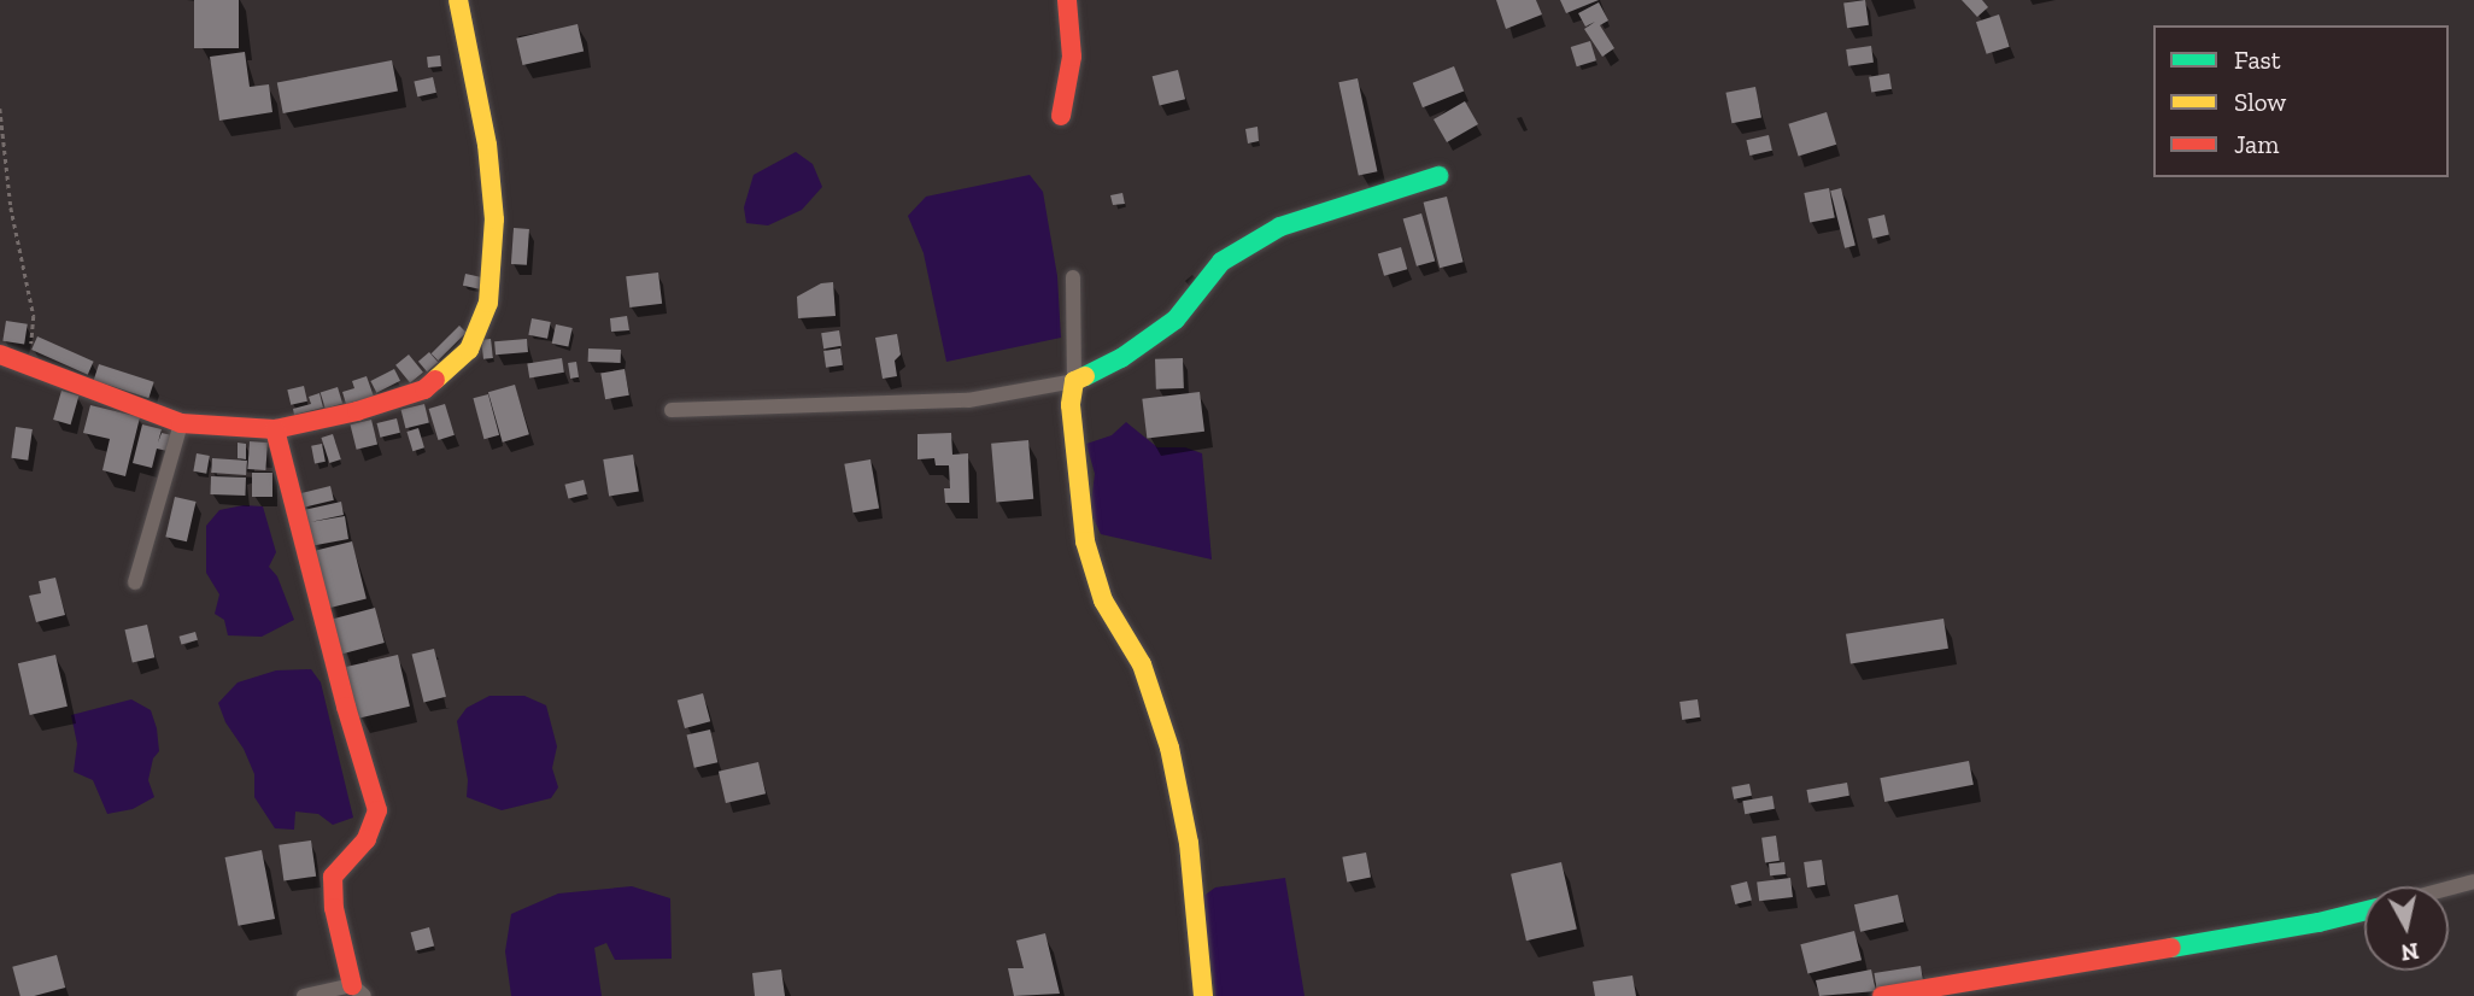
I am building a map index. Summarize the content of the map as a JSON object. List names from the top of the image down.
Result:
{
  "legend": ["Fast", "Slow", "Jam"],
  "north": "bottom"
}
